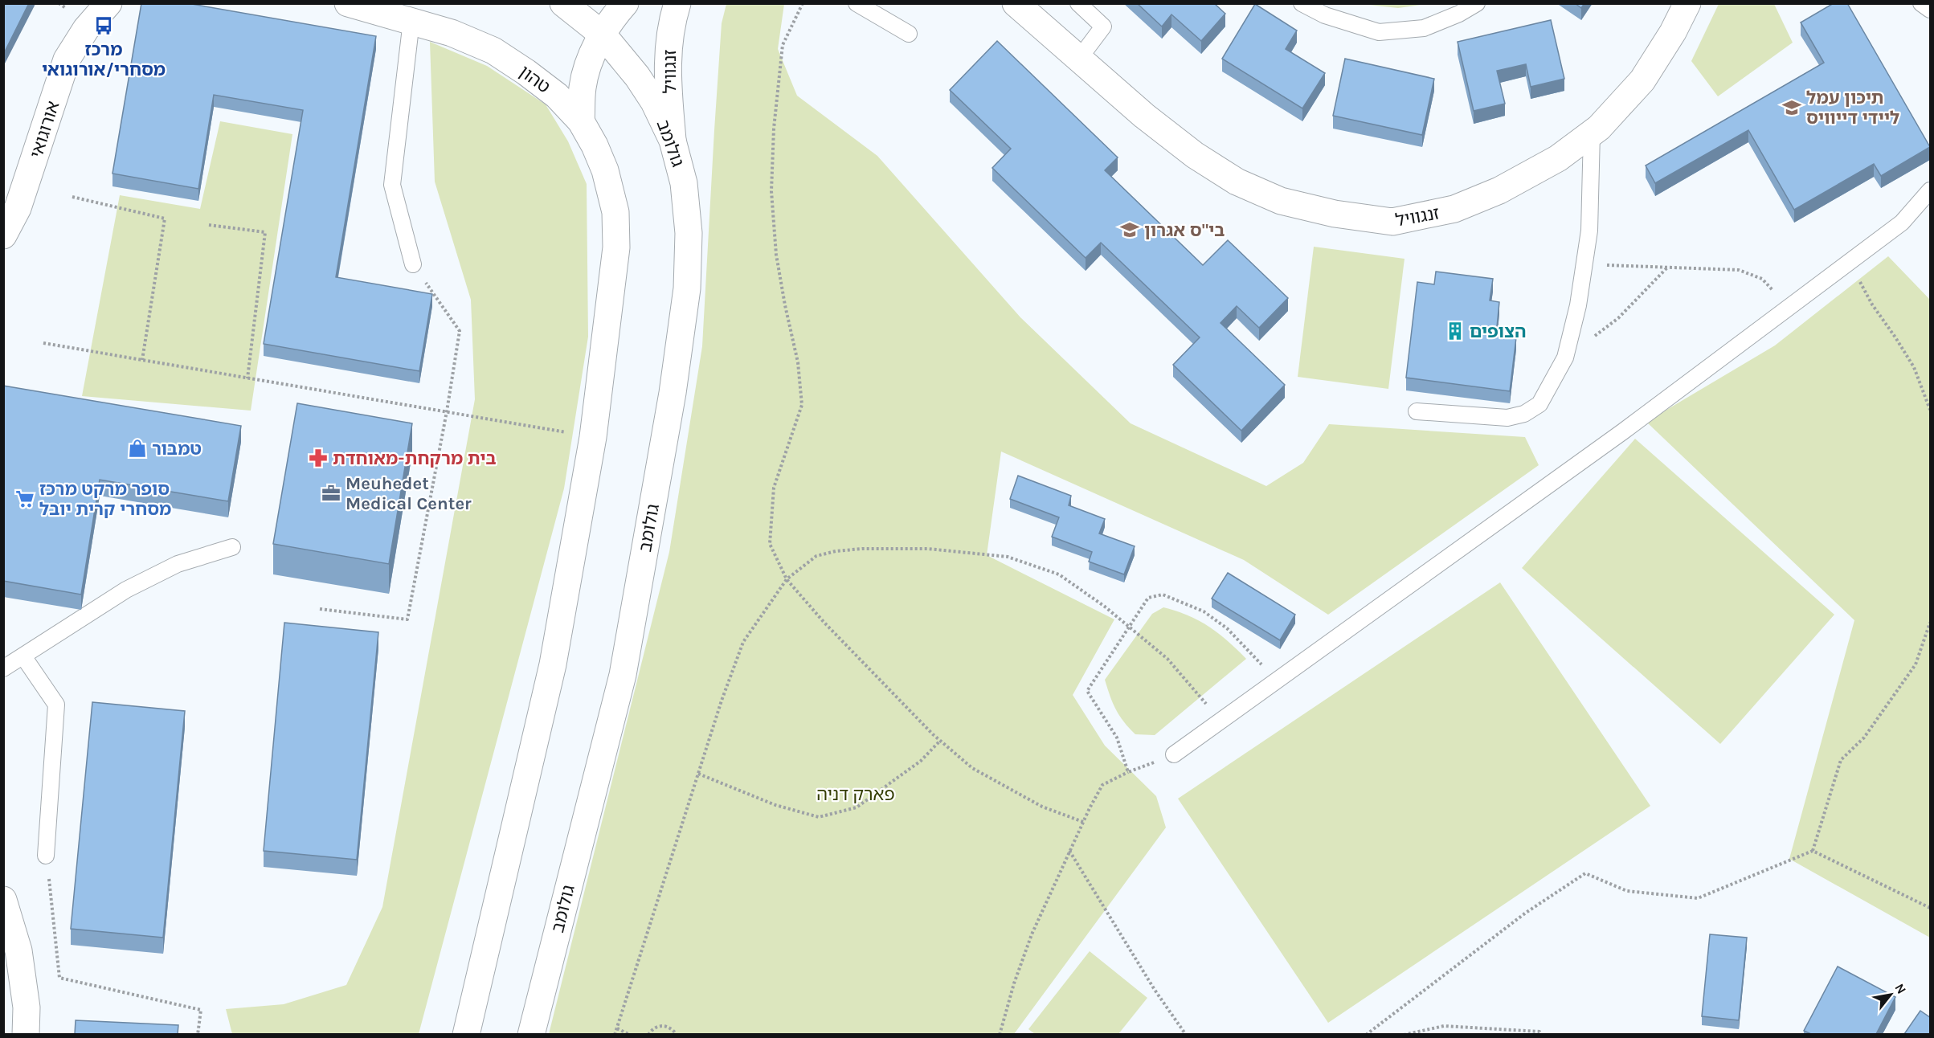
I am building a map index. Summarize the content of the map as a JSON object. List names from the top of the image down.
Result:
{
  "streets": {
    "main road": [
      "זנגוויל",
      "טהון",
      "אורוגואי",
      "גולומב"
    ]
  },
  "crossings": [
    ["זנגוויל", "גולומב"]
  ],
  "parks": ["פארק דניה"],
  "places": {
    "bus stop": ["מרכז מסחרי/אורוגואי"],
    "school or university": ["תיכון עמל ליידי דייוויס", "בי\"ס אגרון"],
    "building": ["הצופים"],
    "shop": ["טמבור"],
    "pharmacy": ["בית מרקחת-מאוחדת"],
    "office": ["Meuhedet Medical Center"],
    "supermarket": ["סופר מרקט מרכז מסחרי קרית יובל"]
  },
  "north": "top right"
}
